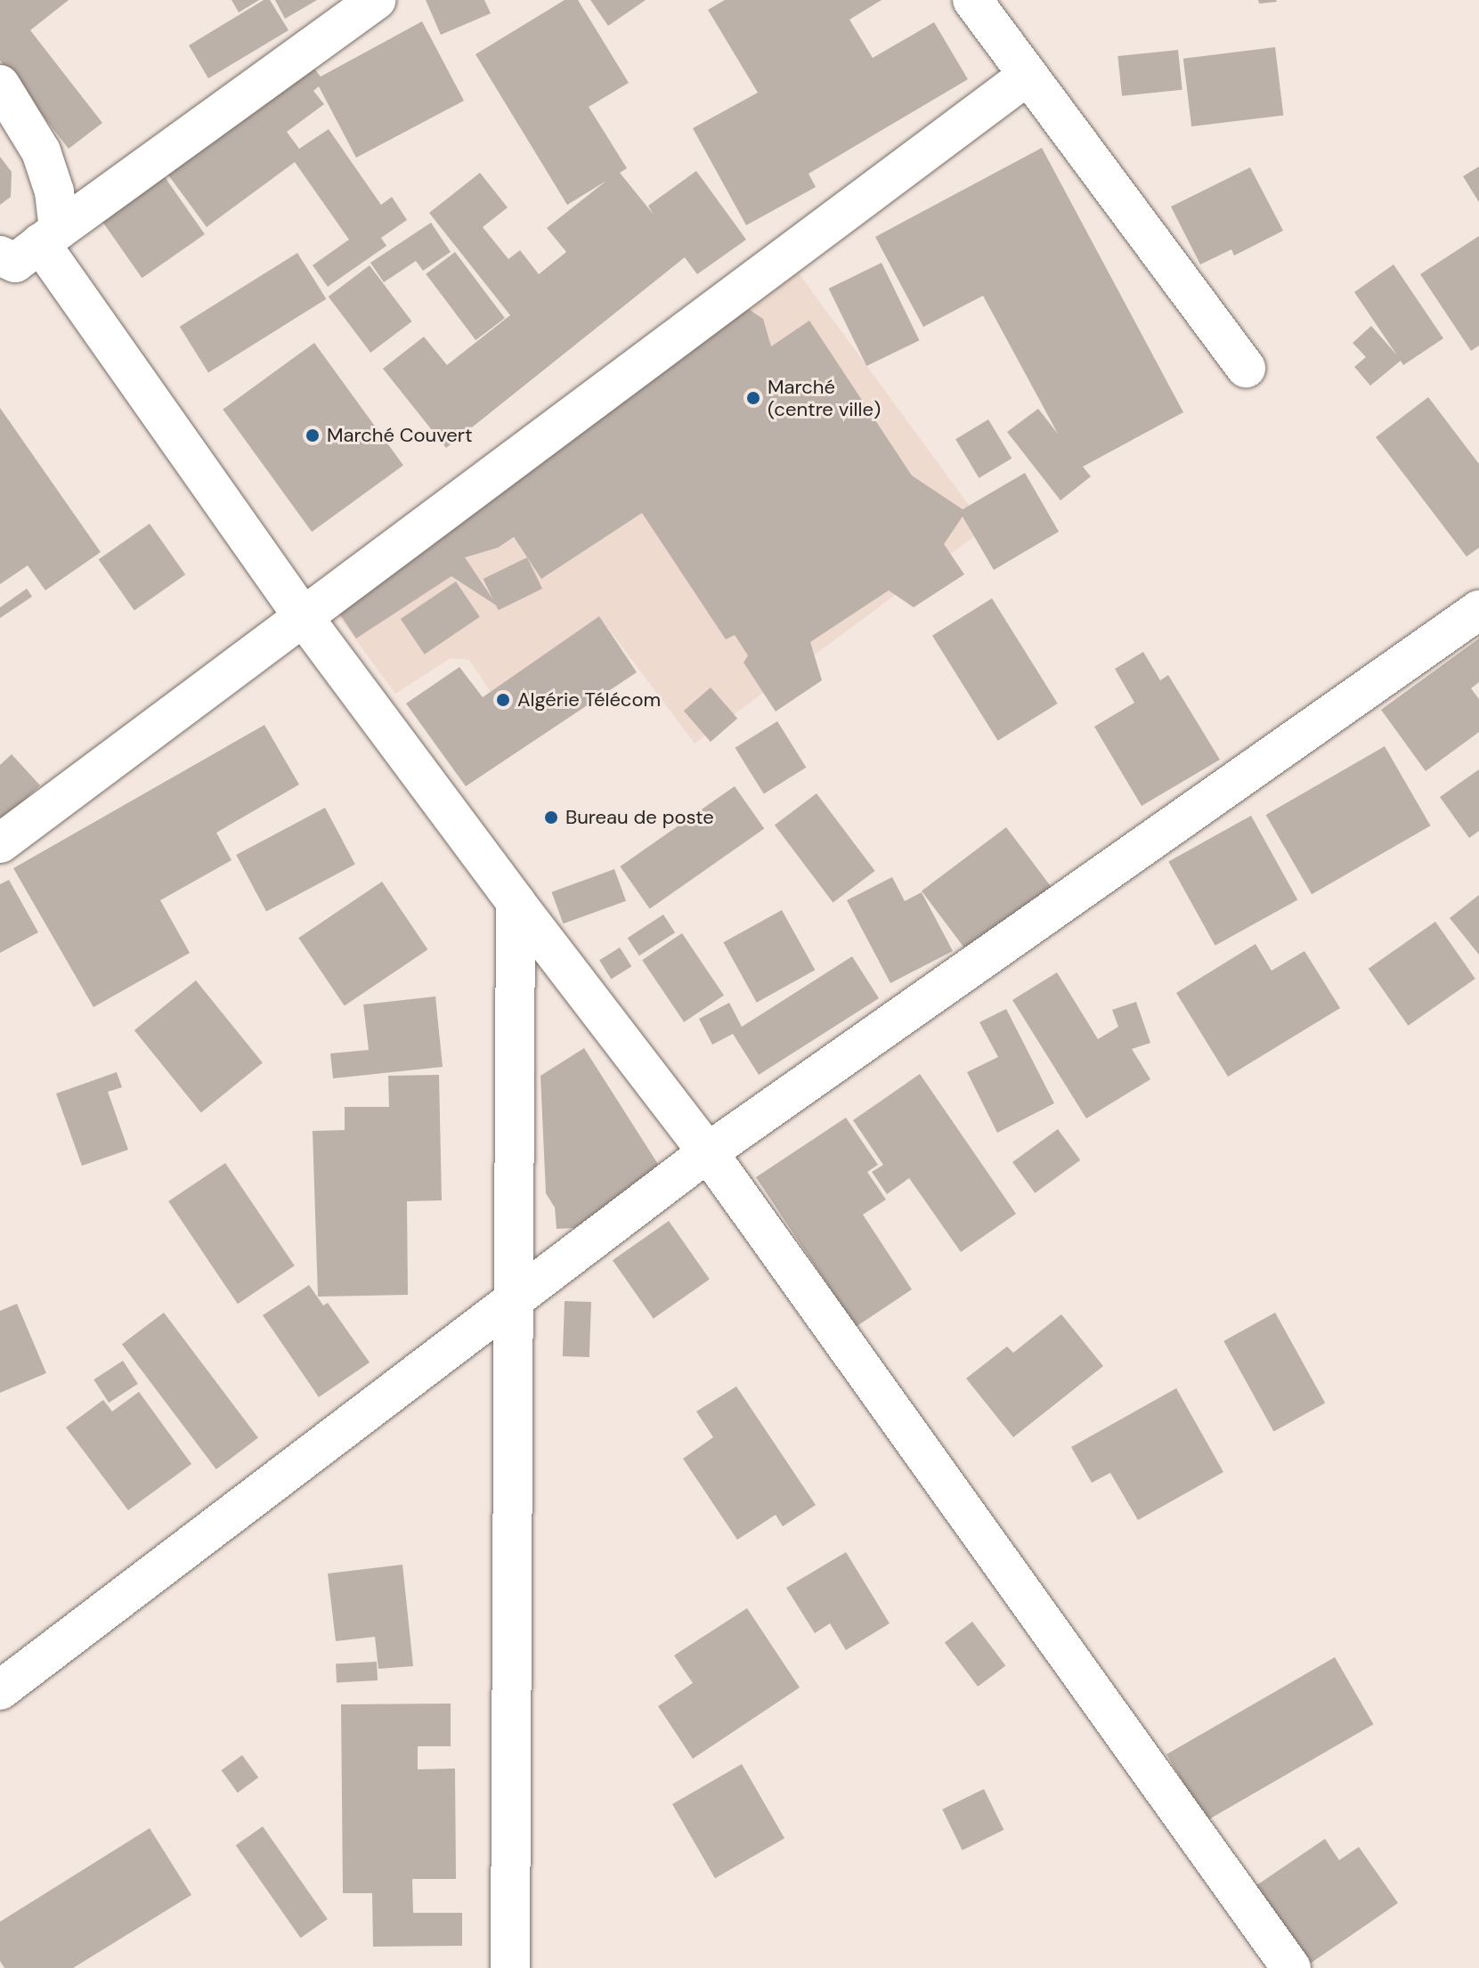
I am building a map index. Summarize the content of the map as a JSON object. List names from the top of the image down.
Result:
{
  "places": [
    "Marché (centre ville)",
    "Marché Couvert",
    "Algérie Télécom",
    "Bureau de poste"
  ]
}
